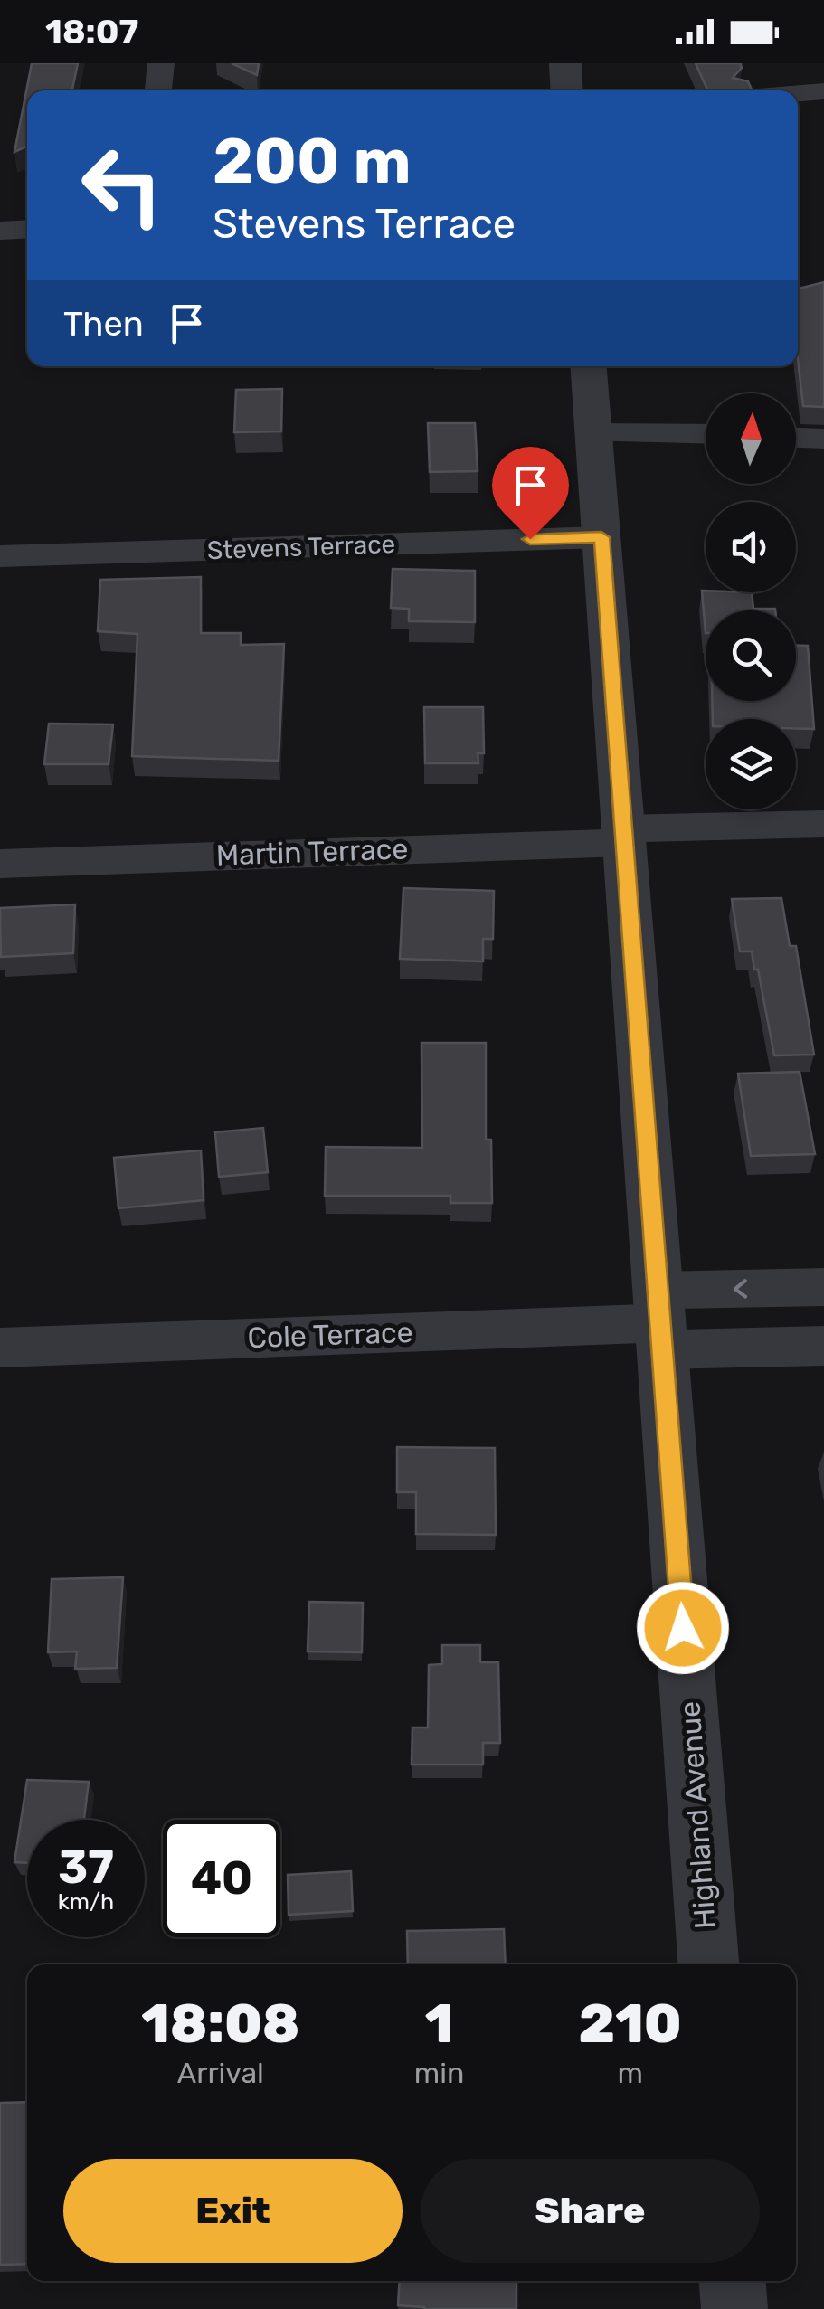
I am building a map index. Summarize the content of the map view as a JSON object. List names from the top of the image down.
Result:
{
  "streets": {
    "street": [
      "Stevens Terrace",
      "Martin Terrace",
      "Cole Terrace",
      "Highland Avenue"
    ]
  },
  "crossings": [
    ["Stevens Terrace", "Highland Avenue"],
    ["Martin Terrace", "Highland Avenue"],
    ["Cole Terrace", "Highland Avenue"]
  ],
  "north": "top",
  "page": {
    "status": "18:07",
    "turn": ["200 m", "Stevens Terrace"],
    "then": "Then",
    "speed": "37 km/h",
    "limit": "40",
    "eta": [
      "18:08",
      "Arrival",
      "1",
      "min",
      "210",
      "m"
    ],
    "buttons": ["Exit", "Share"]
  }
}
